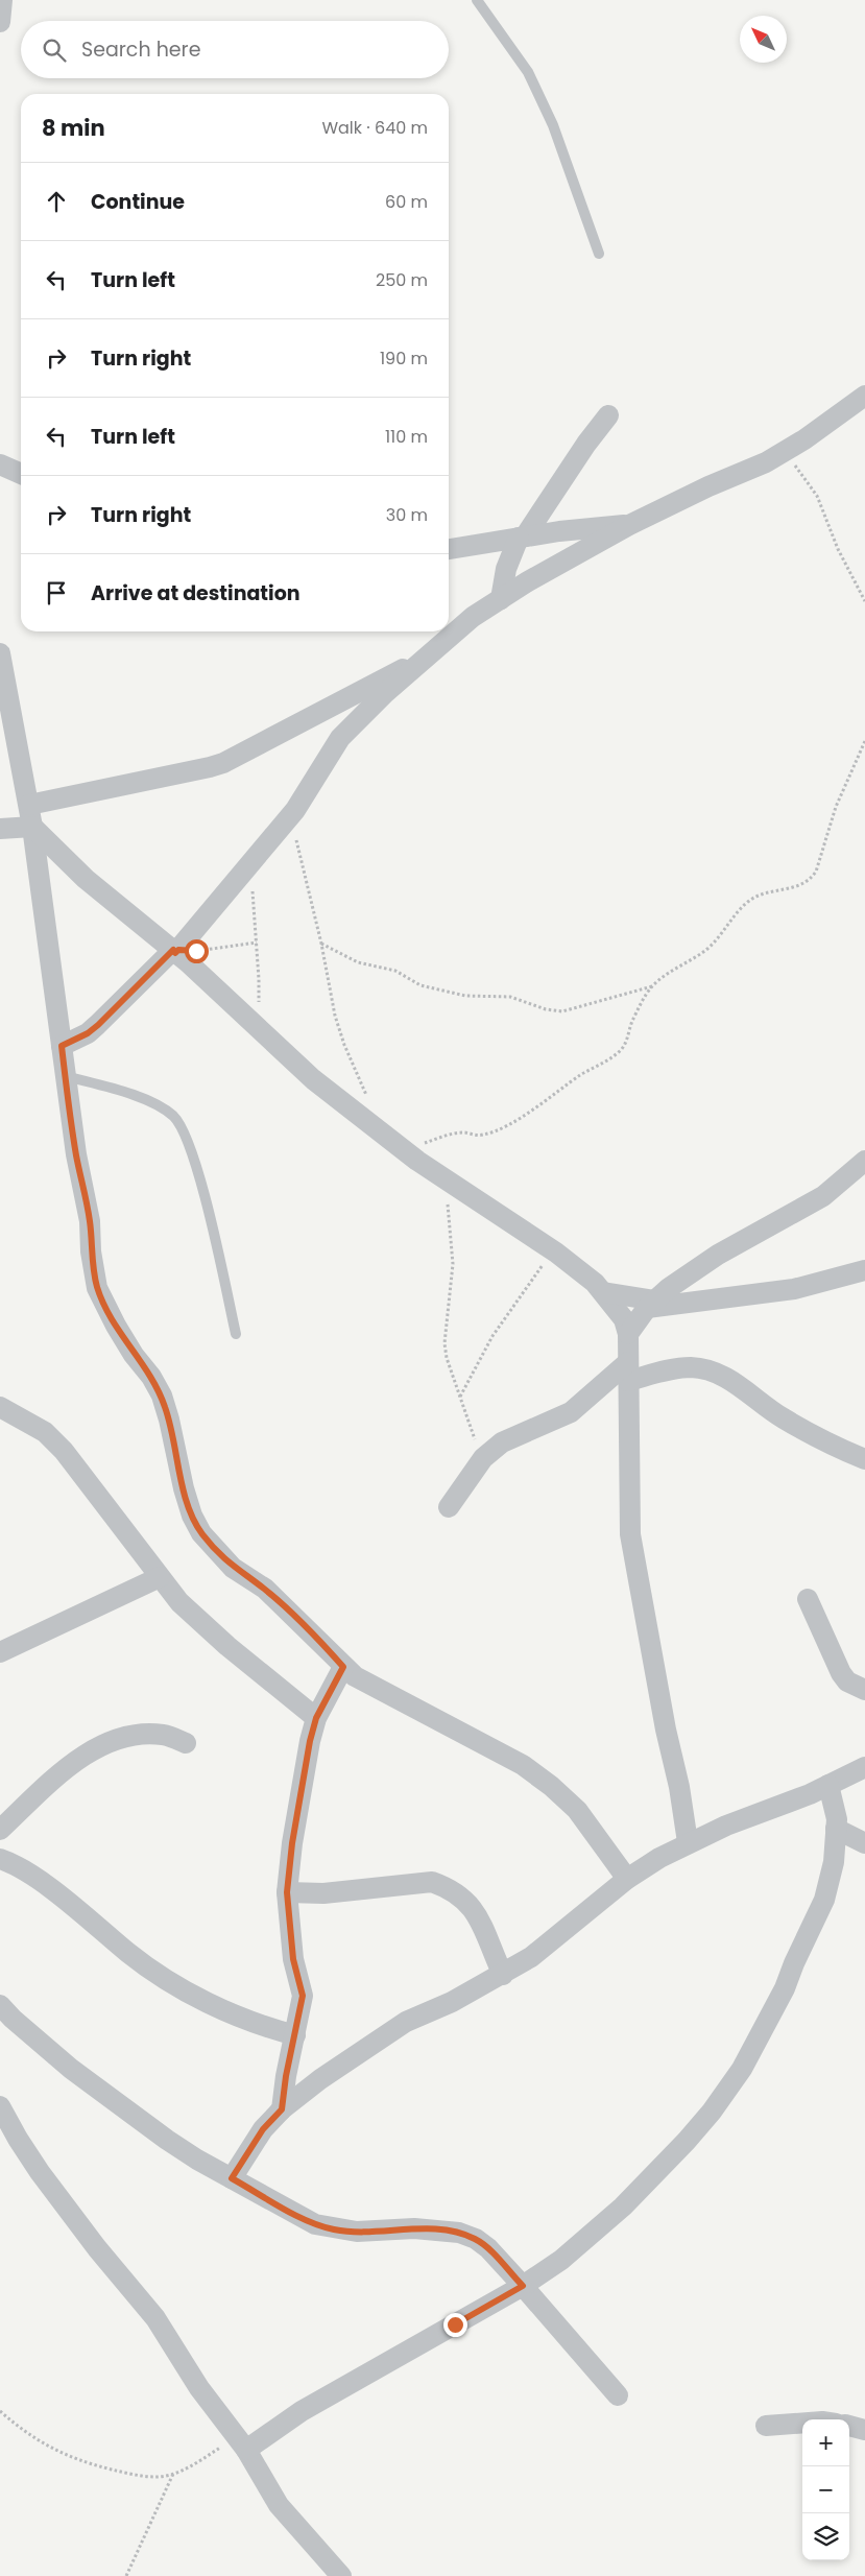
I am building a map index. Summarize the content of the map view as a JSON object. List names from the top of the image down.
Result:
{
  "north": "top left",
  "page": {
    "search": "Search here",
    "heading": ["8 min", "Walk · 640 m"],
    "list": [
      ["Continue", "60 m"],
      ["Turn left", "250 m"],
      ["Turn right", "190 m"],
      ["Turn left", "110 m"],
      ["Turn right", "30 m"],
      "Arrive at destination"
    ],
    "map_buttons": ["+", "−"]
  }
}
